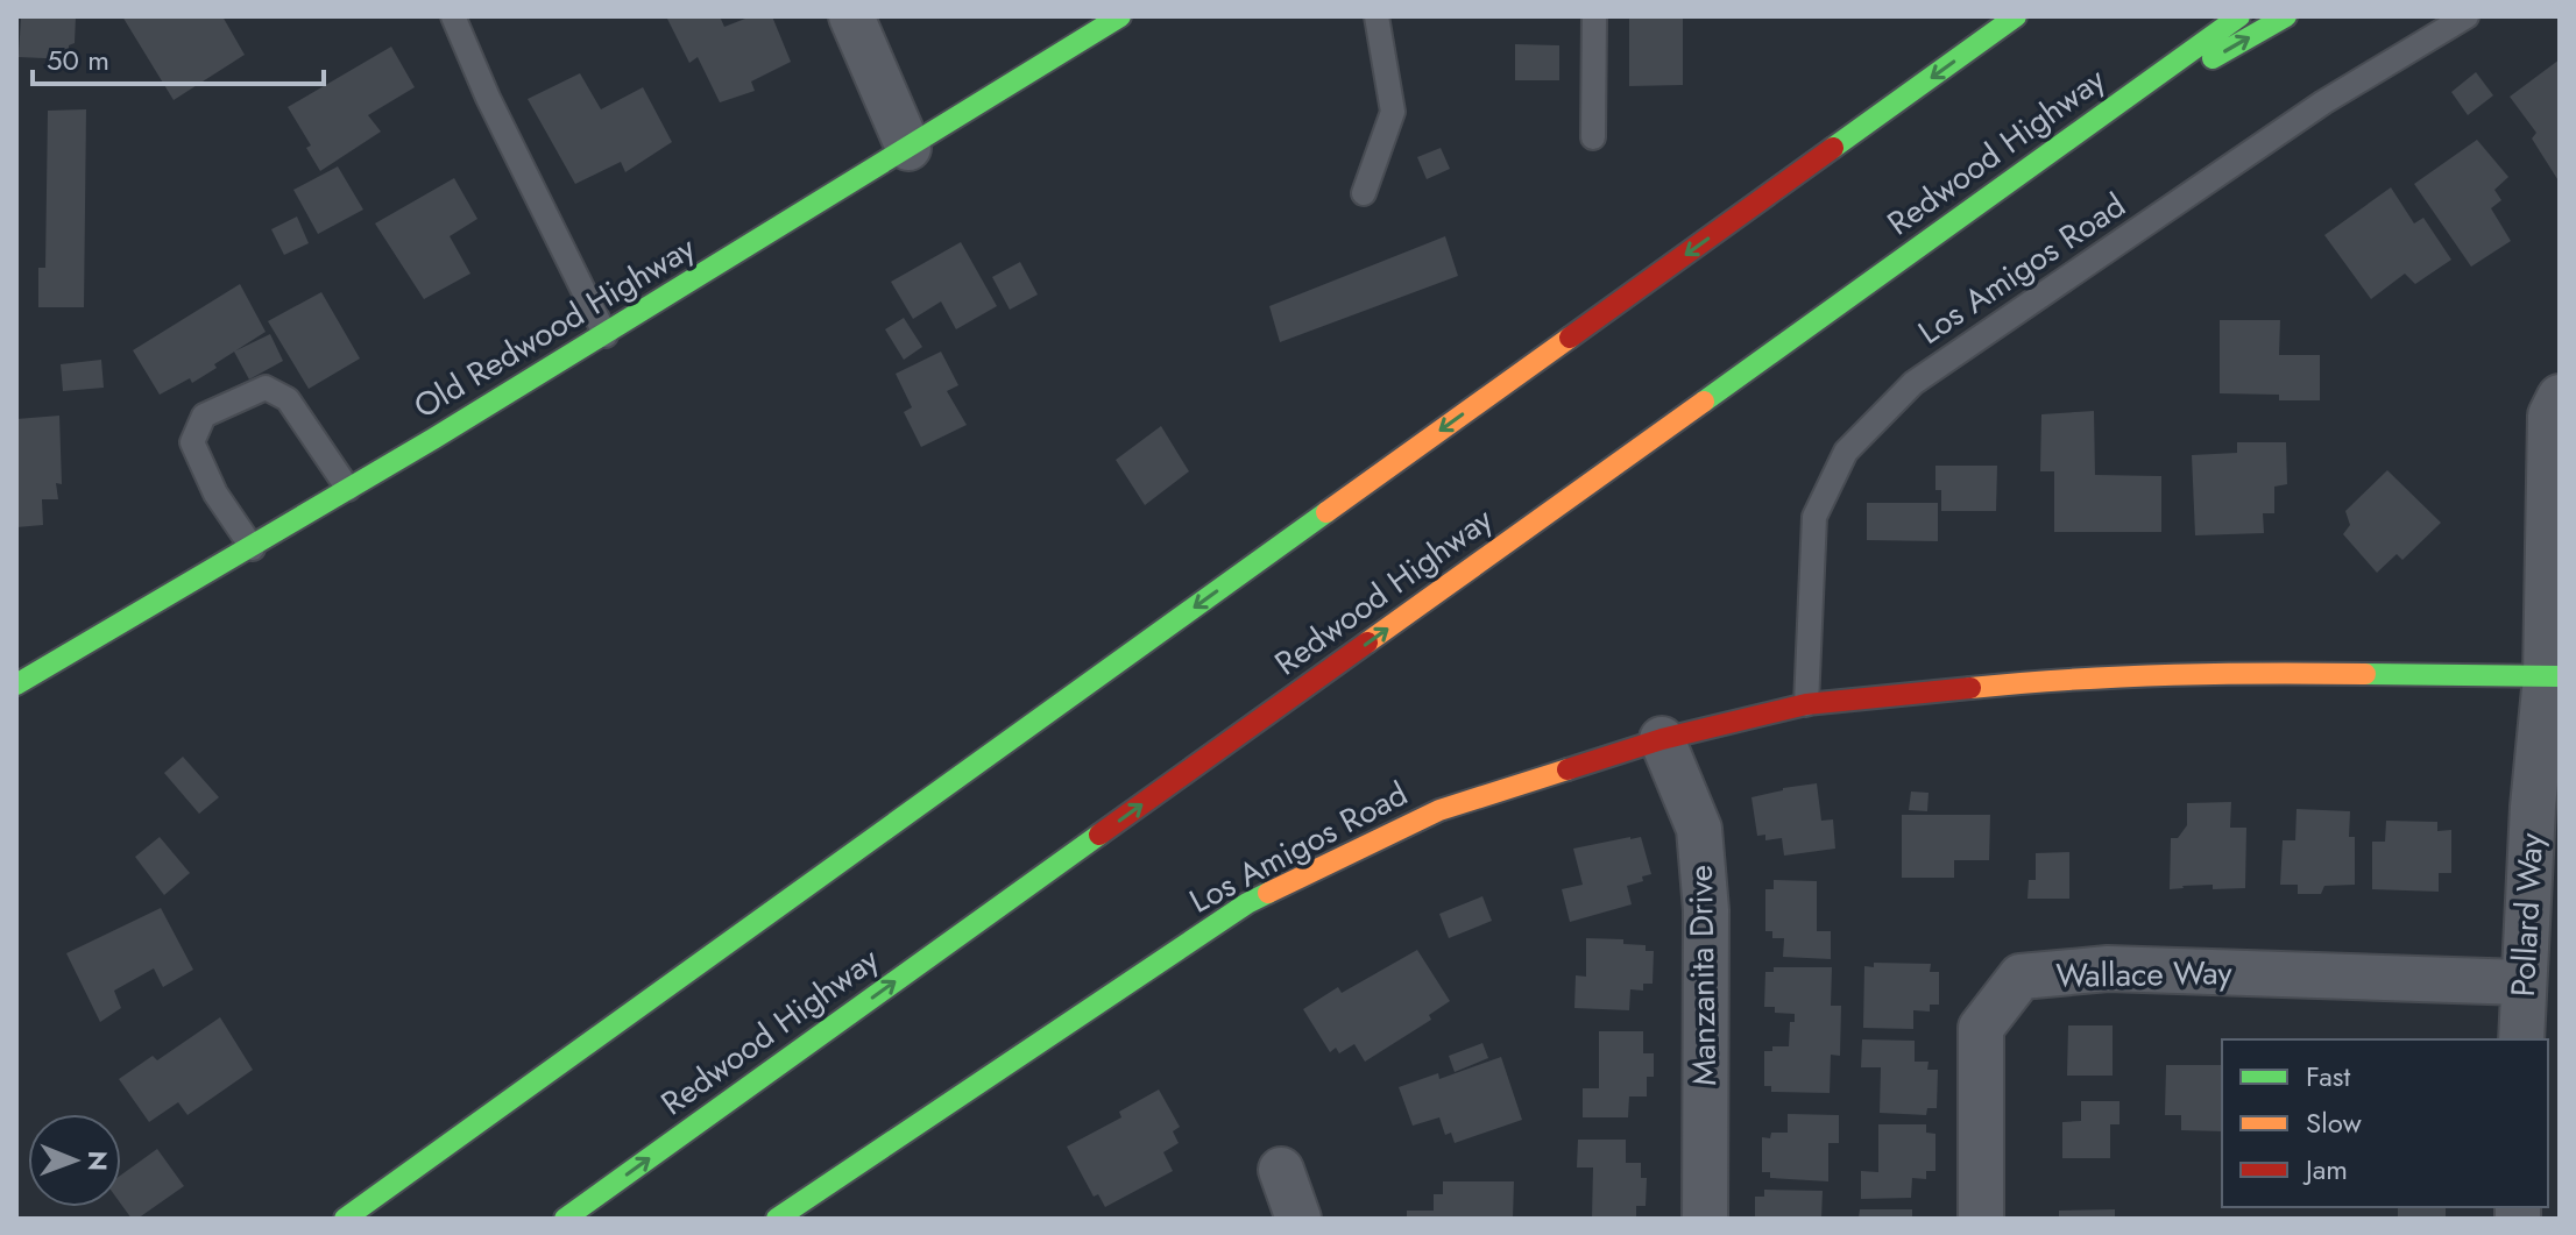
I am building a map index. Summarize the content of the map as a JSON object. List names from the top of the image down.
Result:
{
  "streets": {
    "main road": ["Redwood Highway", "Los Amigos Road", "Old Redwood Highway"],
    "street": ["Pollard Way", "Wallace Way", "Manzanita Drive"]
  },
  "crossings": [
    ["Los Amigos Road", "Pollard Way"],
    ["Los Amigos Road", "Manzanita Drive"],
    ["Pollard Way", "Wallace Way"]
  ],
  "legend": ["Fast", "Slow", "Jam"],
  "scale_bar": "50 m",
  "north": "right"
}
